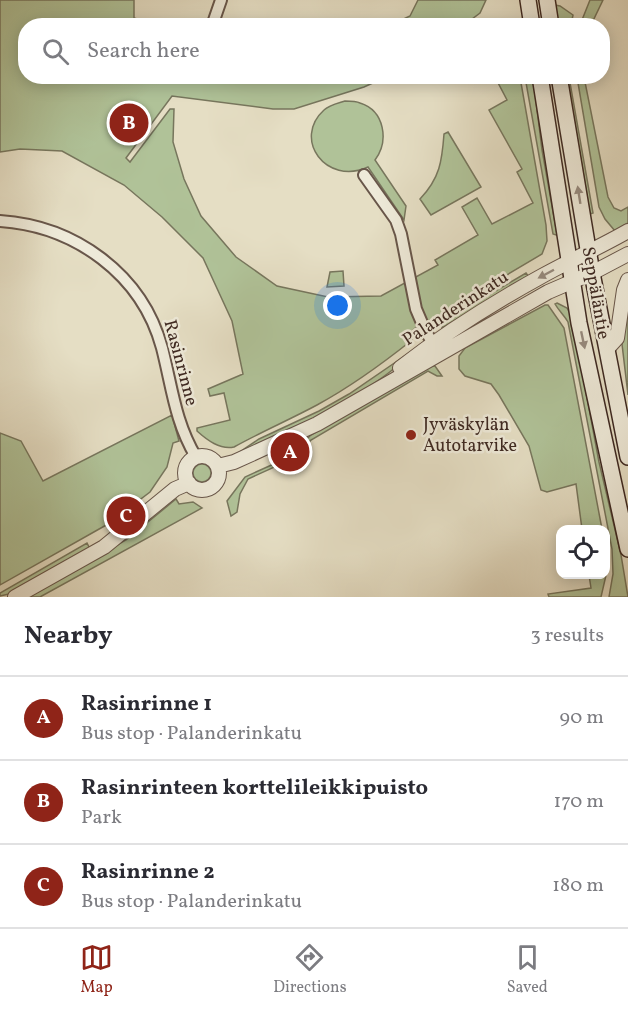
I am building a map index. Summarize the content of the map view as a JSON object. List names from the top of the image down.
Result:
{
  "streets": {
    "main road": ["Seppäläntie"],
    "street": ["Palanderinkatu", "Rasinrinne"]
  },
  "crossings": [
    ["Seppäläntie", "Palanderinkatu"],
    ["Palanderinkatu", "Rasinrinne"]
  ],
  "places": ["Jyväskylän Autotarvike"],
  "page": {
    "search": "Search here",
    "pins": ["B", "A", "C"],
    "heading": ["Nearby", "3 results"],
    "list": [
      {
        "mark": "A",
        "name": "Rasinrinne 1",
        "note": "Bus stop · Palanderinkatu",
        "value": "90 m"
      },
      {
        "mark": "B",
        "name": "Rasinrinteen korttelileikkipuisto",
        "note": "Park",
        "value": "170 m"
      },
      {
        "mark": "C",
        "name": "Rasinrinne 2",
        "note": "Bus stop · Palanderinkatu",
        "value": "180 m"
      }
    ],
    "nav": ["Map", "Directions", "Saved"]
  }
}
